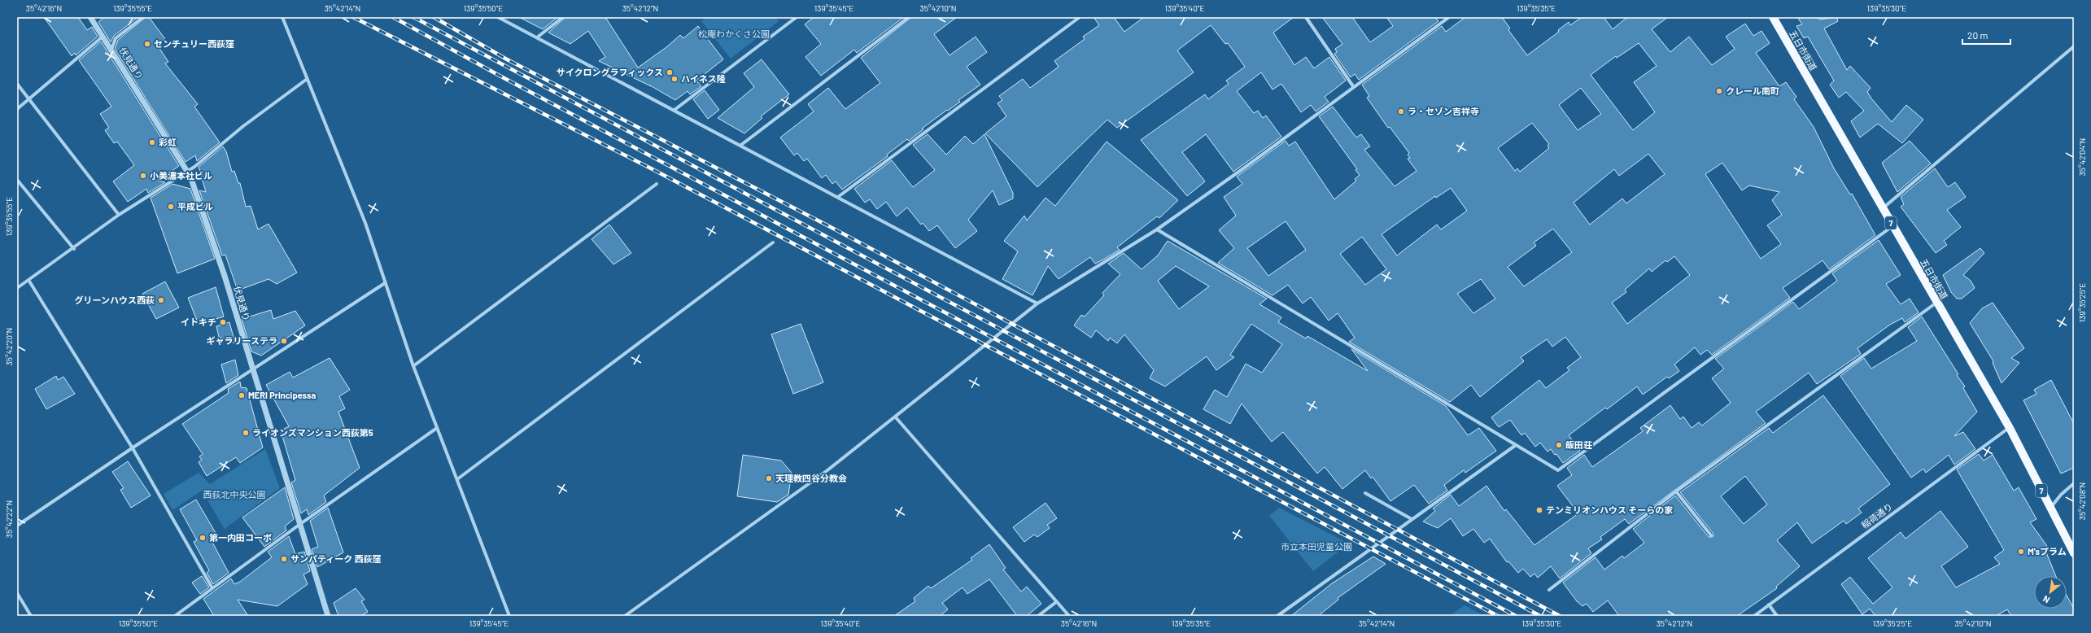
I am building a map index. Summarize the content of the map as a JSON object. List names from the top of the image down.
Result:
{
  "streets": {
    "main road": ["五日市街道", "7"],
    "street": ["伏見通り", "稲荷通り"]
  },
  "crossings": [
    ["五日市街道", "稲荷通り"]
  ],
  "parks": ["松庵わかくさ公園", "西荻北中央公園", "市立本田児童公園"],
  "places": [
    "センチュリー西荻窪",
    "サイクロングラフィックス",
    "ハイネス隆",
    "クレール南町",
    "ラ・セゾン吉祥寺",
    "彩虹",
    "小美濃本社ビル",
    "平成ビル",
    "グリーンハウス西荻",
    "イトキチ",
    "ギャラリーステラ",
    "MERI Principessa",
    "ライオンズマンション西荻第5",
    "飯田荘",
    "天理教四谷分教会",
    "テンミリオンハウス そーらの家",
    "第一内田コーポ",
    "M'sプラム",
    "サンパティーク 西荻窪"
  ],
  "scale_bar": "20 m",
  "north": "bottom left",
  "coordinates": [
    "35°42'16\"N",
    "139°35'55\"E",
    "35°42'14\"N",
    "139°35'50\"E",
    "35°42'12\"N",
    "139°35'45\"E",
    "35°42'10\"N",
    "139°35'40\"E",
    "139°35'35\"E",
    "139°35'30\"E",
    "35°42'04\"N",
    "139°35'25\"E",
    "35°42'20\"N",
    "35°42'08\"N",
    "35°42'22\"N"
  ]
}
